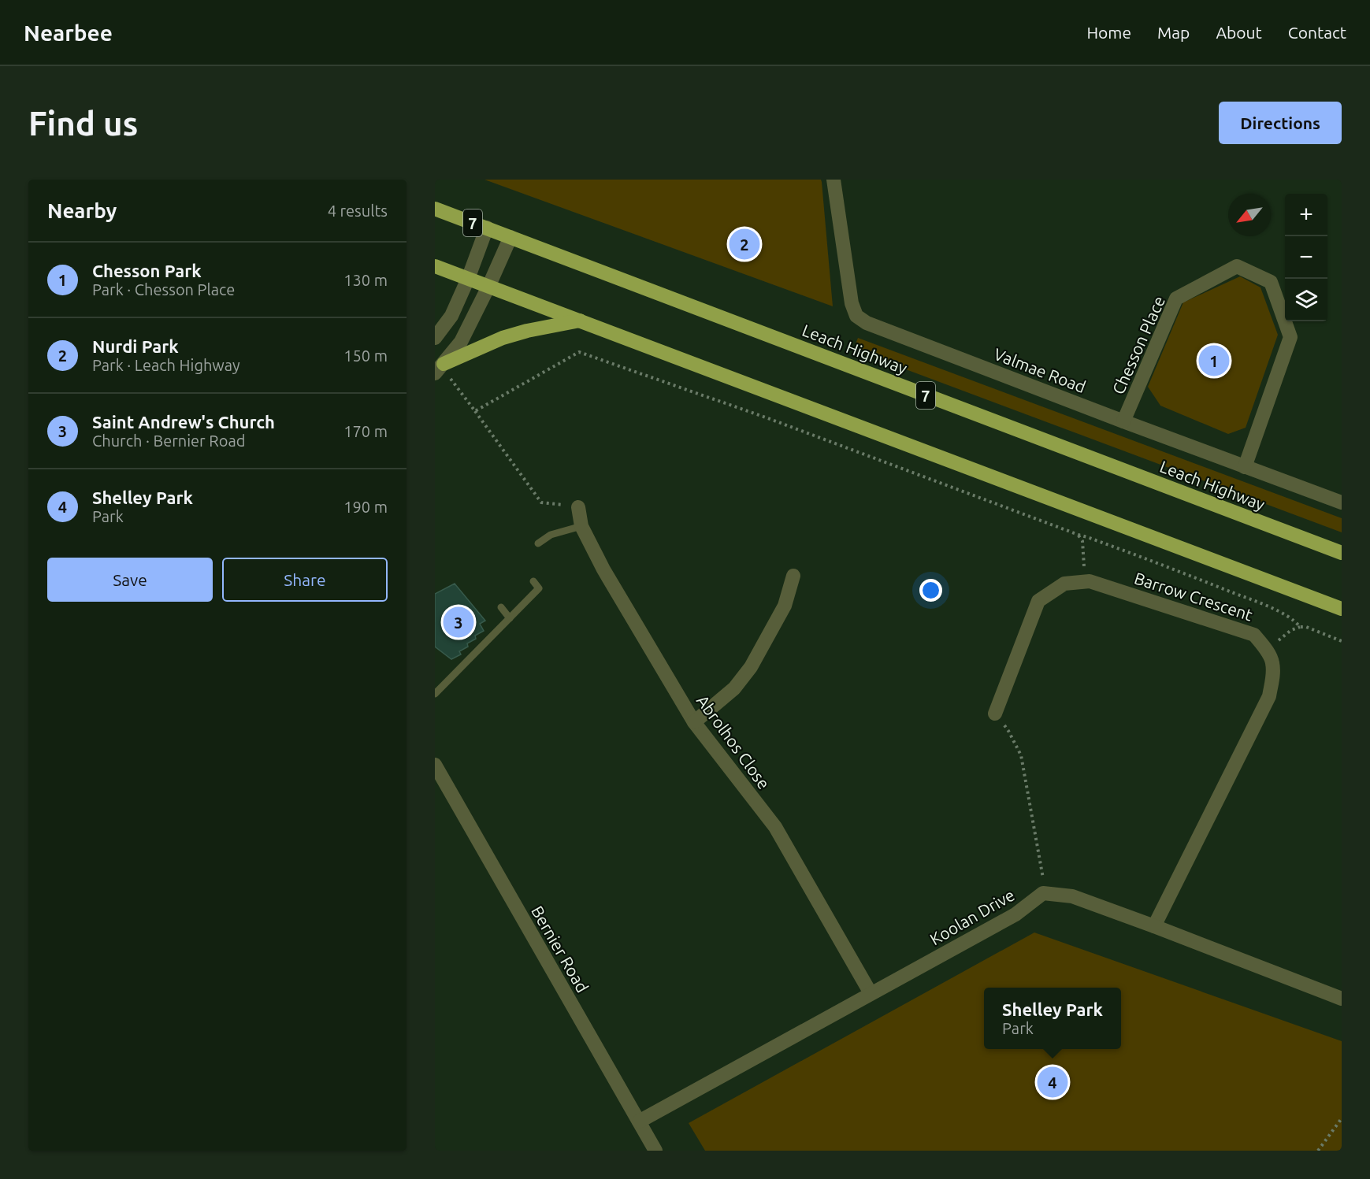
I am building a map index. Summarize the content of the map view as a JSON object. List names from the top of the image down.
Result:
{
  "streets": {
    "highway": ["7", "Leach Highway"],
    "street": [
      "Chesson Place",
      "Valmae Road",
      "Barrow Crescent",
      "Abrolhos Close",
      "Koolan Drive",
      "Bernier Road"
    ]
  },
  "crossings": [
    ["Chesson Place", "Valmae Road"],
    ["Abrolhos Close", "Koolan Drive"],
    ["Koolan Drive", "Bernier Road"]
  ],
  "north": "bottom left",
  "page": {
    "header": "Nearbee",
    "nav": [
      "Home",
      "Map",
      "About",
      "Contact"
    ],
    "buttons": [
      "Directions",
      ["Save", "Share"]
    ],
    "title": "Find us",
    "heading": ["Nearby", "4 results"],
    "map_buttons": ["+", "−"],
    "pins": [
      "2",
      "1",
      "3",
      "4"
    ],
    "list": [
      {
        "mark": "1",
        "name": "Chesson Park",
        "note": "Park · Chesson Place",
        "value": "130 m"
      },
      {
        "mark": "2",
        "name": "Nurdi Park",
        "note": "Park · Leach Highway",
        "value": "150 m"
      },
      {
        "mark": "3",
        "name": "Saint Andrew's Church",
        "note": "Church · Bernier Road",
        "value": "170 m"
      },
      {
        "mark": "4",
        "name": "Shelley Park",
        "note": "Park",
        "value": "190 m"
      }
    ],
    "popup": ["Shelley Park", "Park"]
  }
}
